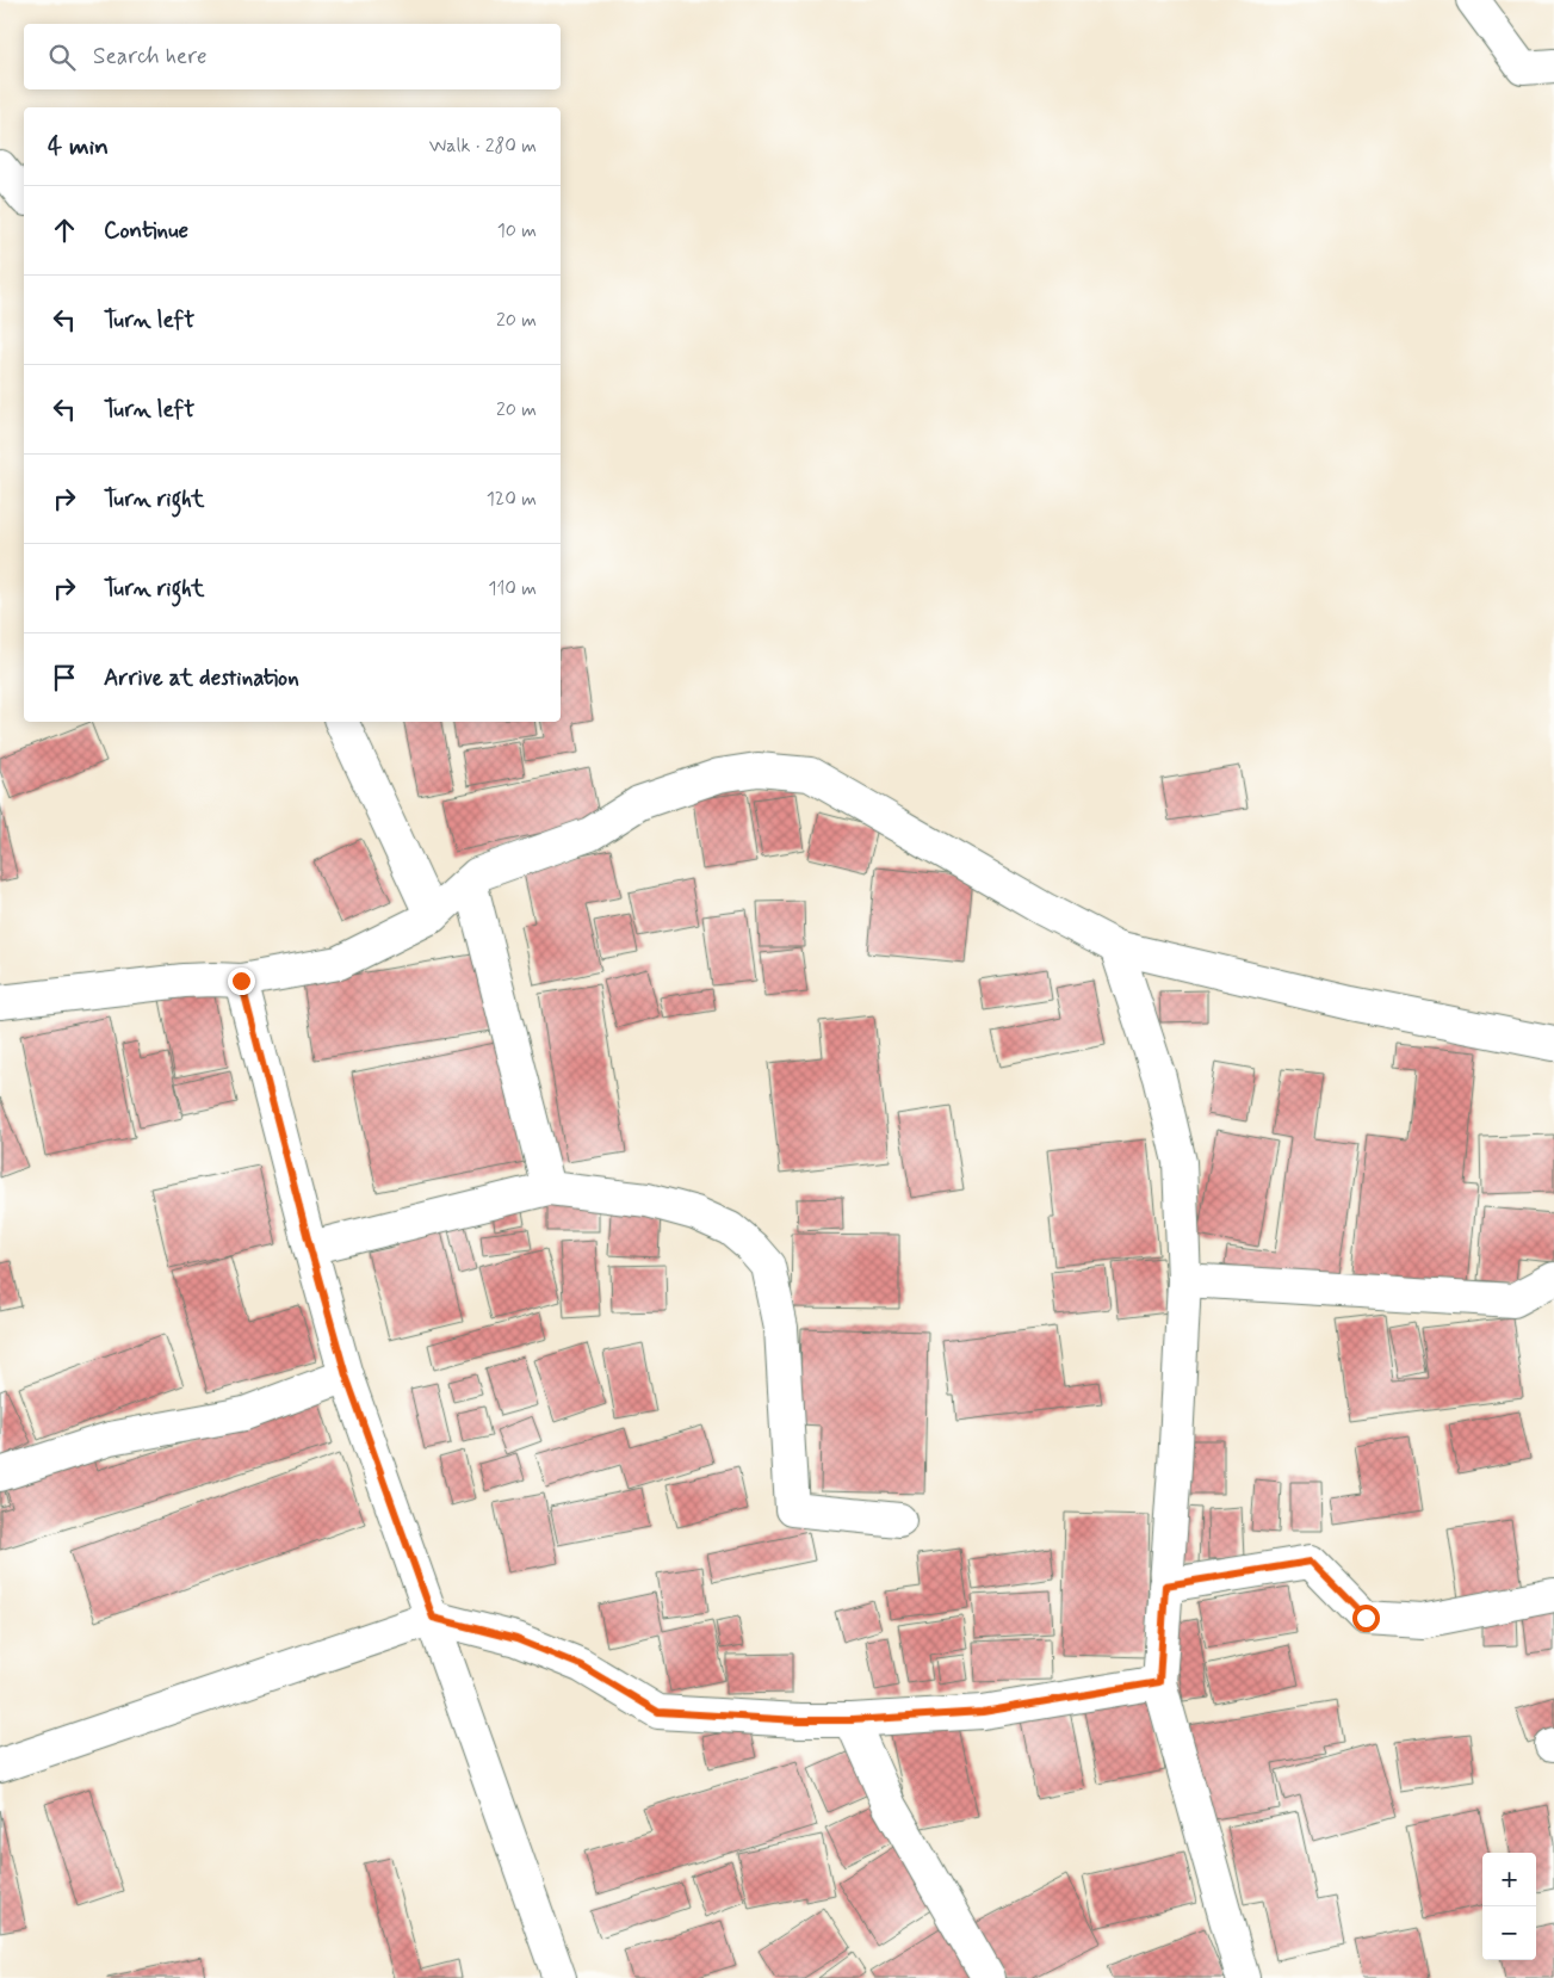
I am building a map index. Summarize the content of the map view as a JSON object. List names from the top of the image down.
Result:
{
  "page": {
    "search": "Search here",
    "heading": ["4 min", "Walk · 280 m"],
    "list": [
      ["Continue", "10 m"],
      ["Turn left", "20 m"],
      ["Turn left", "20 m"],
      ["Turn right", "120 m"],
      ["Turn right", "110 m"],
      "Arrive at destination"
    ],
    "map_buttons": ["+", "−"]
  }
}
